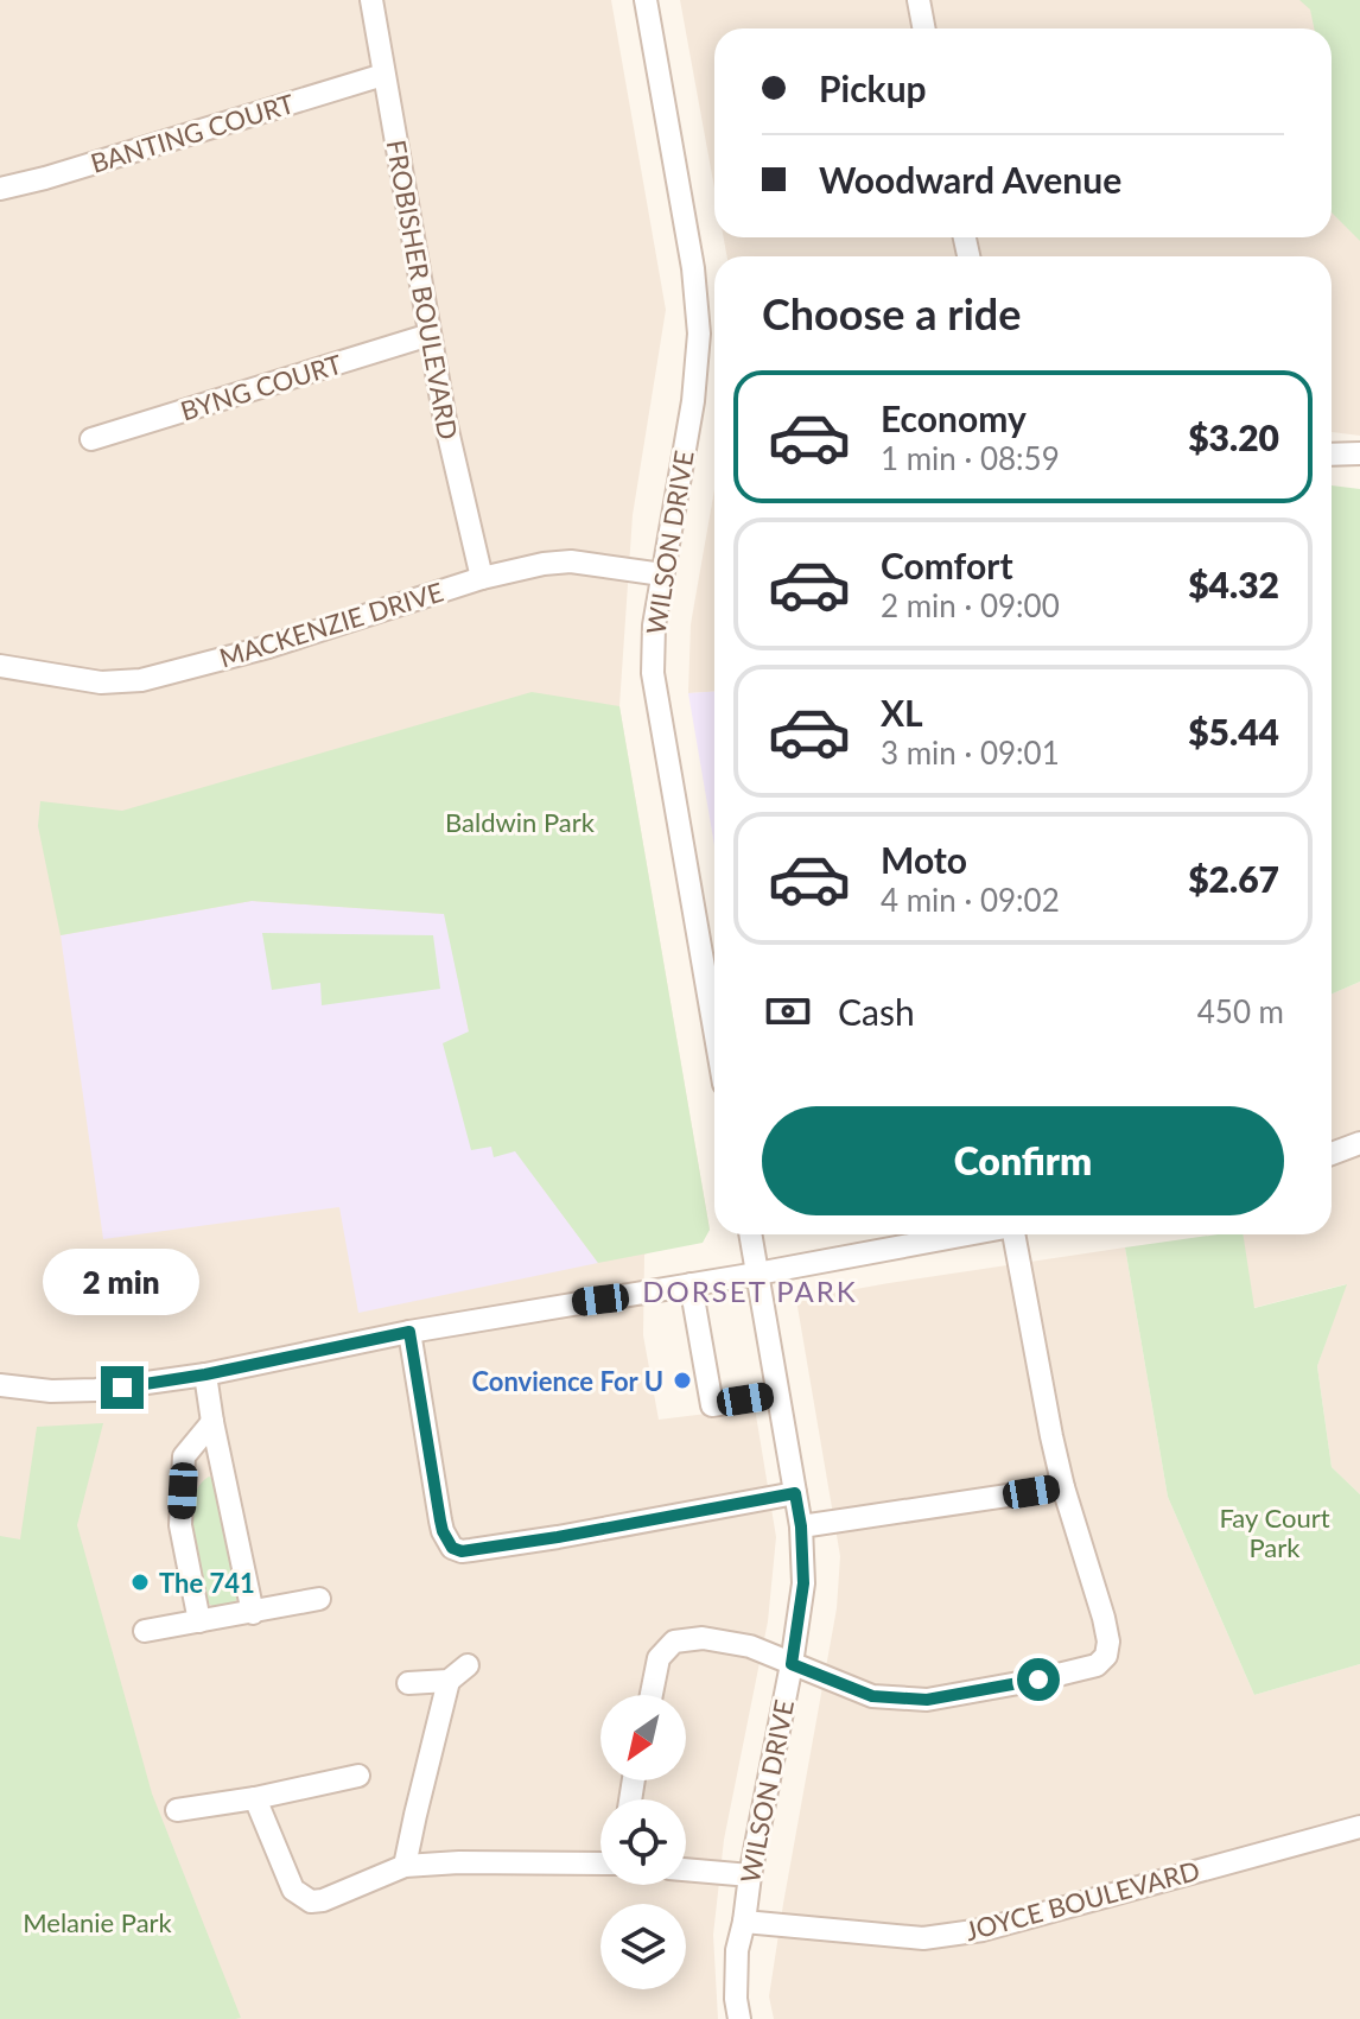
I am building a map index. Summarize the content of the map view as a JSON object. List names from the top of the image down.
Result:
{
  "streets": {
    "street": [
      "BANTING COURT",
      "FROBISHER BOULEVARD",
      "BYNG COURT",
      "WILSON DRIVE",
      "MACKENZIE DRIVE",
      "JOYCE BOULEVARD"
    ]
  },
  "crossings": [
    ["BANTING COURT", "FROBISHER BOULEVARD"],
    ["FROBISHER BOULEVARD", "BYNG COURT"],
    ["FROBISHER BOULEVARD", "MACKENZIE DRIVE"],
    ["WILSON DRIVE", "MACKENZIE DRIVE"],
    ["WILSON DRIVE", "JOYCE BOULEVARD"]
  ],
  "districts": ["DORSET PARK"],
  "parks": ["Baldwin Park", "Fay Court Park", "Melanie Park"],
  "places": ["Convience For U", "The 741"],
  "north": "bottom left",
  "page": {
    "banner": ["Pickup", "Woodward Avenue"],
    "heading": "Choose a ride",
    "list": [
      {
        "name": "Economy",
        "note": "1 min · 08:59",
        "value": "$3.20"
      },
      {
        "name": "Comfort",
        "note": "2 min · 09:00",
        "value": "$4.32"
      },
      {
        "name": "XL",
        "note": "3 min · 09:01",
        "value": "$5.44"
      },
      {
        "name": "Moto",
        "note": "4 min · 09:02",
        "value": "$2.67"
      }
    ],
    "pay": ["Cash", "450 m"],
    "buttons": "Confirm",
    "bubble": "2 min"
  }
}
